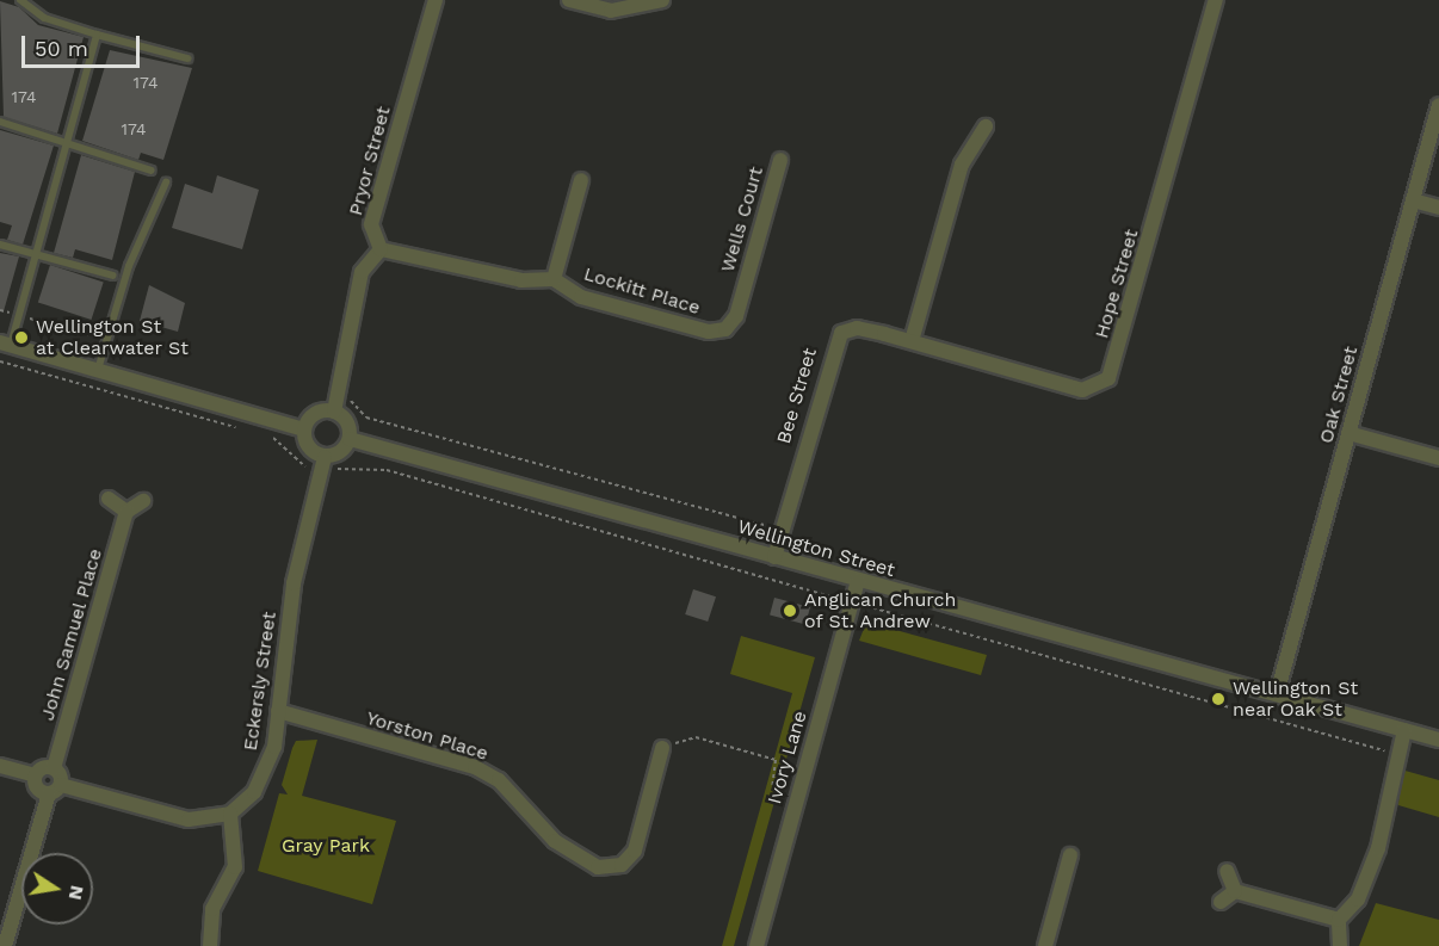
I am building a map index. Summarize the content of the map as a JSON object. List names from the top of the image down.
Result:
{
  "streets": {
    "street": [
      "Pryor Street",
      "Wells Court",
      "Hope Street",
      "Lockitt Place",
      "Oak Street",
      "Bee Street",
      "Wellington Street",
      "John Samuel Place",
      "Eckersly Street",
      "Yorston Place",
      "Ivory Lane"
    ]
  },
  "crossings": [
    ["Pryor Street", "Lockitt Place"],
    ["Wells Court", "Lockitt Place"],
    ["Hope Street", "Bee Street"],
    ["Oak Street", "Wellington Street"],
    ["Bee Street", "Wellington Street"],
    ["Wellington Street", "Eckersly Street"],
    ["Wellington Street", "Ivory Lane"],
    ["Eckersly Street", "Yorston Place"]
  ],
  "parks": ["Gray Park"],
  "places": ["Wellington St at Clearwater St", "Anglican Church of St. Andrew", "Wellington St near Oak St"],
  "house_numbers": ["174", "174", "174"],
  "scale_bar": "50 m",
  "north": "right"
}
